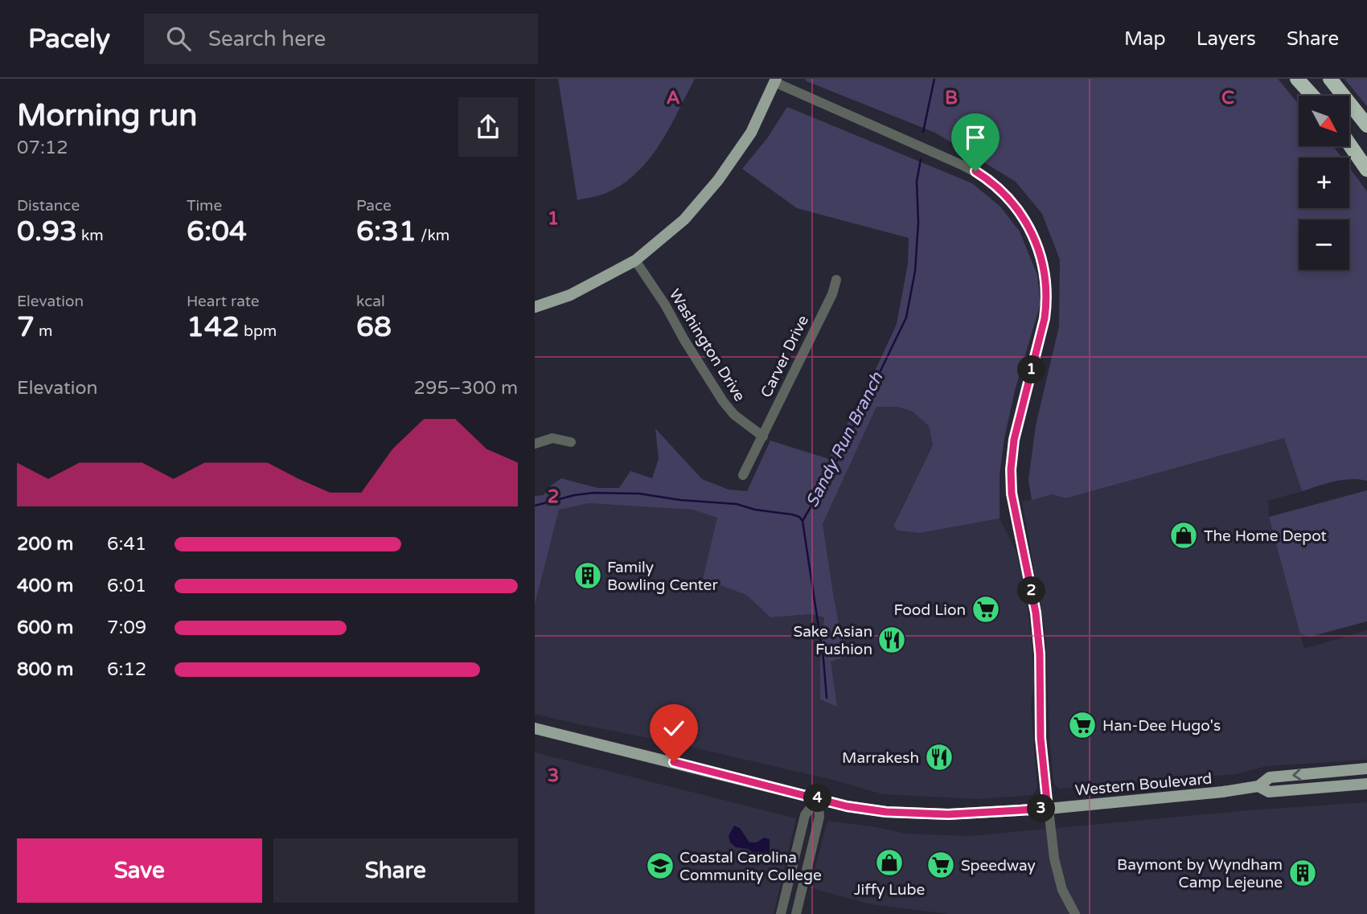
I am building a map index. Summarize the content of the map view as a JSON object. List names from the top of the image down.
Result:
{
  "streets": {
    "main road": ["Western Boulevard"],
    "street": ["Washington Drive", "Carver Drive"]
  },
  "crossings": [
    ["Washington Drive", "Carver Drive"]
  ],
  "water": ["Sandy Run Branch"],
  "places": {
    "shop": ["The Home Depot", "Jiffy Lube"],
    "building": ["Family Bowling Center", "Baymont by Wyndham Camp Lejeune"],
    "supermarket": ["Food Lion", "Han-Dee Hugo's", "Speedway"],
    "restaurant": ["Sake Asian Fushion", "Marrakesh"],
    "school or university": ["Coastal Carolina Community College"]
  },
  "north": "bottom right",
  "page": {
    "header": "Pacely",
    "search": "Search here",
    "nav": ["Map", "Layers", "Share"],
    "heading": ["Morning run", "07:12"],
    "map_buttons": ["+", "−"],
    "stats": [
      ["Distance", "0.93 km"],
      ["Time", "6:04"],
      ["Pace", "6:31 /km"],
      ["Elevation", "7 m"],
      ["Heart rate", "142 bpm"],
      ["kcal", "68"]
    ],
    "pins": [
      "1",
      "2",
      "4",
      "3"
    ],
    "chart": ["Elevation", "295–300 m"],
    "list": [
      {
        "name": "200 m",
        "note": "6:41"
      },
      {
        "name": "400 m",
        "note": "6:01"
      },
      {
        "name": "600 m",
        "note": "7:09"
      },
      {
        "name": "800 m",
        "note": "6:12"
      }
    ],
    "buttons": ["Save", "Share"]
  },
  "grid": {
    "columns": ["A", "B", "C"],
    "rows": ["1", "2", "3"]
  }
}
